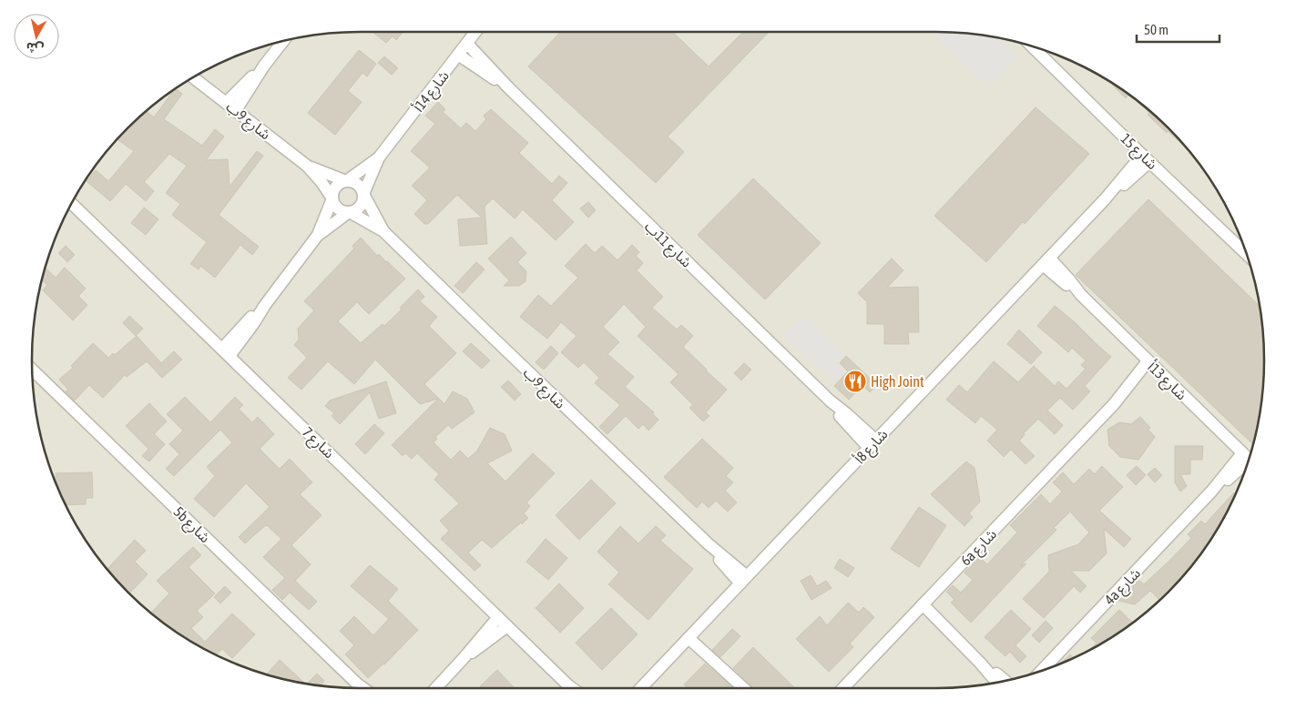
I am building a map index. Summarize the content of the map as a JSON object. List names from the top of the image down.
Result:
{
  "streets": {
    "street": [
      "شارع 14أ",
      "شارع 9ب",
      "شارع 15",
      "شارع 11ب",
      "شارع 13أ",
      "شارع 7",
      "شارع 8أ",
      "5b شارع",
      "6a شارع",
      "4a شارع"
    ]
  },
  "crossings": [
    ["شارع 14أ", "شارع 9ب"],
    ["شارع 14أ", "شارع 11ب"],
    ["شارع 9ب", "شارع 8أ"],
    ["شارع 15", "شارع 8أ"],
    ["شارع 11ب", "شارع 8أ"],
    ["شارع 13أ", "شارع 8أ"],
    ["شارع 13أ", "6a شارع"]
  ],
  "places": {
    "restaurant": ["High Joint"]
  },
  "scale_bar": "50 m",
  "north": "bottom"
}
